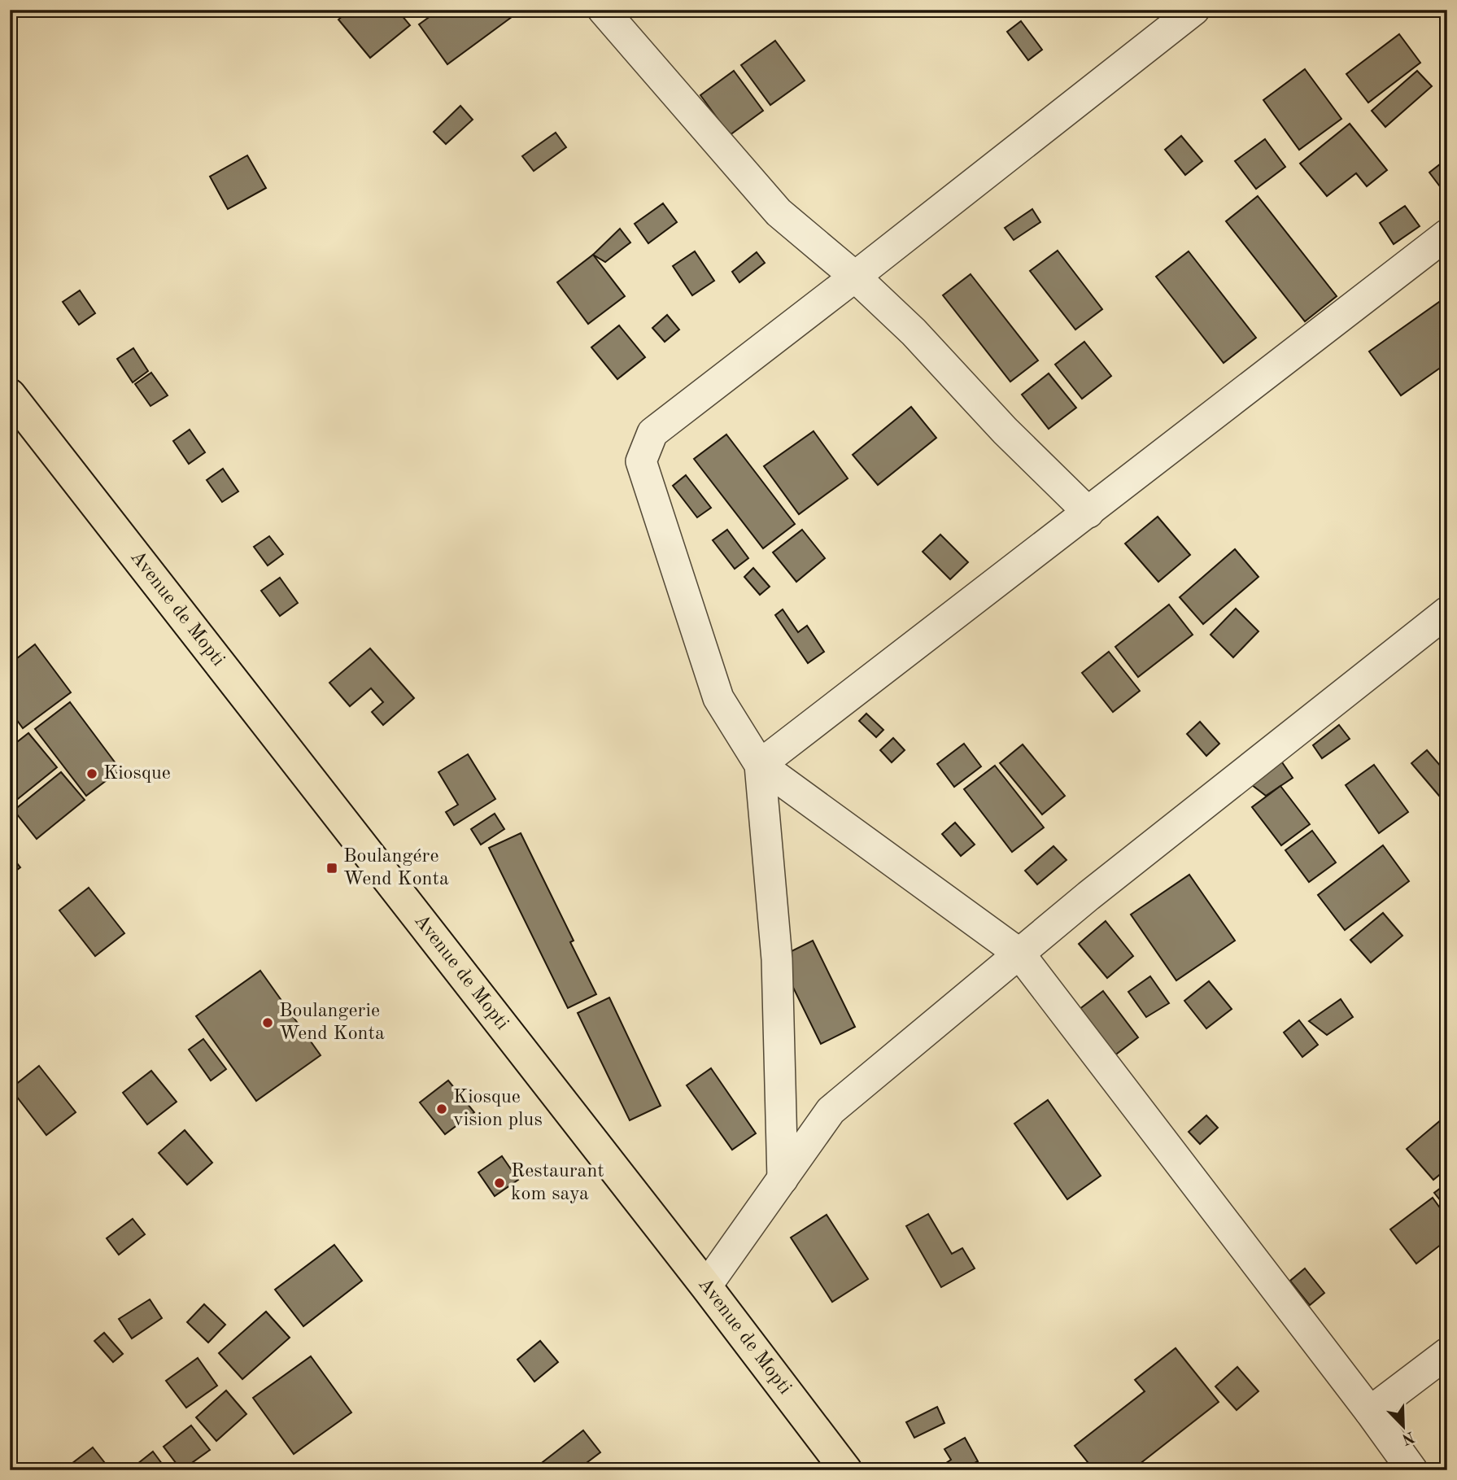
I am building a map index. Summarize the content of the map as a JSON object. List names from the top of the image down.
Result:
{
  "streets": {
    "main road": ["Avenue de Mopti"]
  },
  "places": {
    "other": [
      "Kiosque",
      "Boulangerie Wend Konta",
      "Kiosque vision plus",
      "Restaurant kom saya"
    ],
    "transit": ["Boulangére Wend Konta"]
  },
  "north": "bottom right"
}
